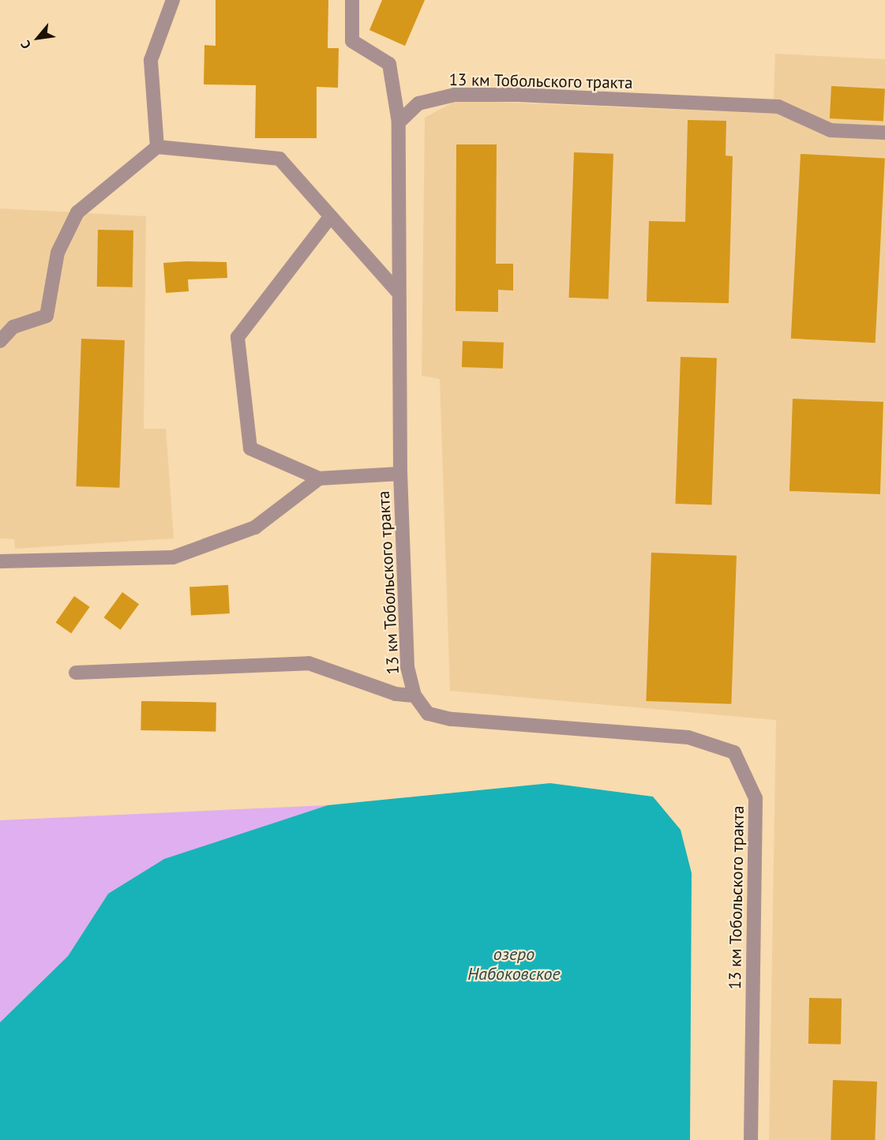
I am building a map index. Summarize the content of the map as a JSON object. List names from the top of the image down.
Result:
{
  "streets": {
    "street": ["13 км Тобольского тракта"]
  },
  "water": ["озеро Набоковское"],
  "north": "bottom left"
}
